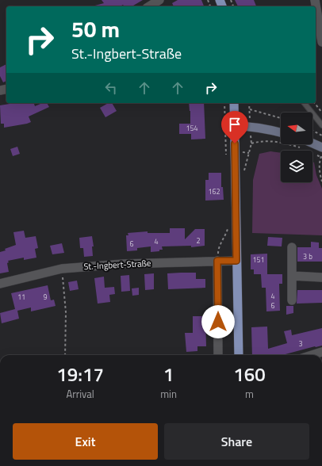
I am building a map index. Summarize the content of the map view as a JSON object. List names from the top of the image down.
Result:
{
  "streets": {
    "street": ["St.-Ingbert-Straße"]
  },
  "house_numbers": [
    "154",
    "162",
    "2",
    "4",
    "6",
    "3 b",
    "151",
    "4",
    "11",
    "9",
    "6",
    "3"
  ],
  "north": "left",
  "page": {
    "turn": ["50 m", "St.-Ingbert-Straße"],
    "eta": [
      "19:17",
      "Arrival",
      "1",
      "min",
      "160",
      "m"
    ],
    "buttons": ["Exit", "Share"]
  }
}
